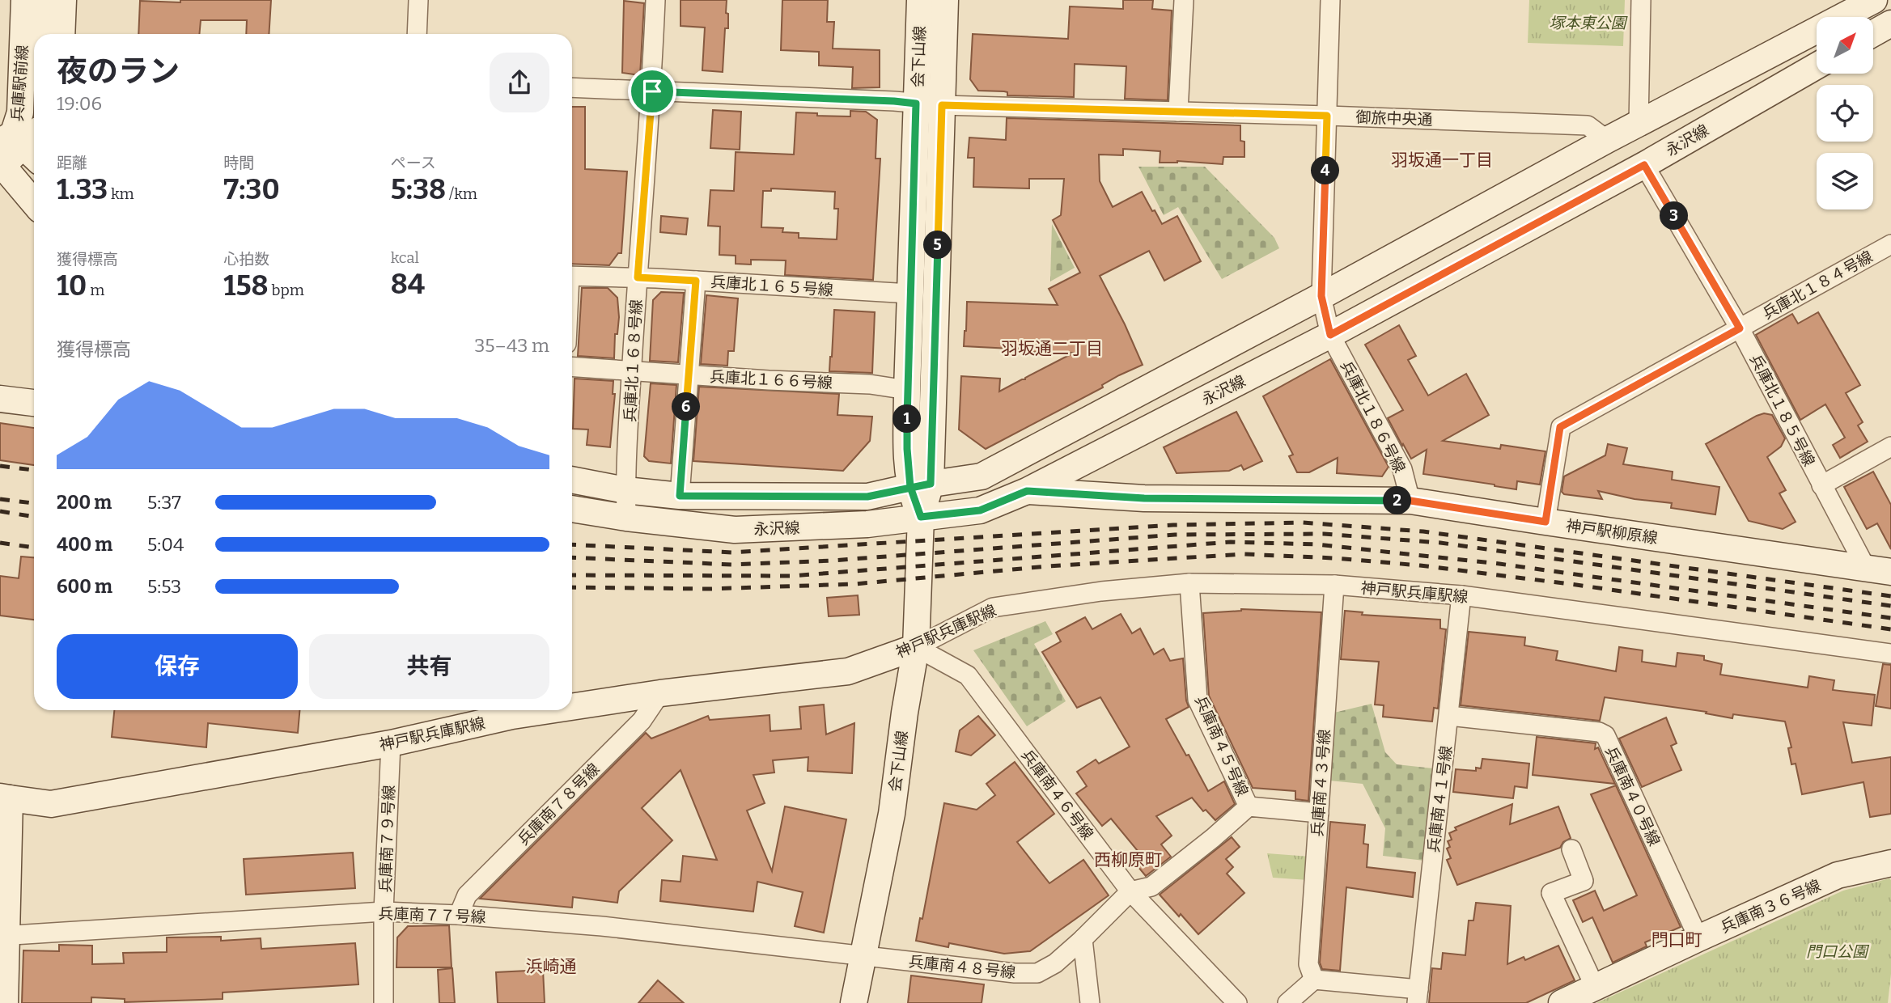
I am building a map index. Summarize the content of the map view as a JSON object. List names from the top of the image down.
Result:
{
  "streets": {
    "street": [
      "会下山線",
      "兵庫駅前線",
      "御旅中央通",
      "永沢線",
      "兵庫北１８４号線",
      "兵庫北１６５号線",
      "兵庫北１６８号線",
      "兵庫北１６６号線",
      "兵庫北１８５号線",
      "兵庫北１８６号線",
      "神戸駅柳原線",
      "神戸駅兵庫駅線",
      "兵庫南４５号線",
      "兵庫南４３号線",
      "兵庫南４６号線",
      "兵庫南４０号線",
      "兵庫南４１号線",
      "兵庫南７８号線",
      "兵庫南７９号線",
      "兵庫南３６号線",
      "兵庫南７７号線",
      "兵庫南４８号線"
    ]
  },
  "crossings": [
    ["会下山線", "御旅中央通"],
    ["会下山線", "永沢線"],
    ["会下山線", "兵庫北１６５号線"],
    ["会下山線", "兵庫北１６６号線"],
    ["会下山線", "神戸駅兵庫駅線"],
    ["会下山線", "兵庫南４６号線"],
    ["会下山線", "兵庫南７７号線"],
    ["会下山線", "兵庫南４８号線"],
    ["御旅中央通", "永沢線"],
    ["御旅中央通", "兵庫北１６８号線"],
    ["御旅中央通", "兵庫北１８６号線"],
    ["永沢線", "兵庫北１６８号線"],
    ["永沢線", "兵庫北１８５号線"],
    ["永沢線", "兵庫北１８６号線"],
    ["永沢線", "神戸駅柳原線"],
    ["兵庫北１８４号線", "兵庫北１８５号線"],
    ["兵庫北１８４号線", "神戸駅柳原線"],
    ["兵庫北１６５号線", "兵庫北１６８号線"],
    ["兵庫北１６８号線", "兵庫北１６６号線"],
    ["兵庫北１８５号線", "神戸駅柳原線"],
    ["兵庫北１８６号線", "神戸駅柳原線"],
    ["神戸駅兵庫駅線", "兵庫南４５号線"],
    ["神戸駅兵庫駅線", "兵庫南４３号線"],
    ["神戸駅兵庫駅線", "兵庫南４６号線"],
    ["神戸駅兵庫駅線", "兵庫南４１号線"],
    ["神戸駅兵庫駅線", "兵庫南７８号線"],
    ["神戸駅兵庫駅線", "兵庫南７９号線"],
    ["兵庫南４６号線", "兵庫南４８号線"],
    ["兵庫南４０号線", "兵庫南４１号線"],
    ["兵庫南４０号線", "兵庫南３６号線"],
    ["兵庫南７８号線", "兵庫南７７号線"],
    ["兵庫南７９号線", "兵庫南７７号線"],
    ["兵庫南７７号線", "兵庫南４８号線"]
  ],
  "districts": [
    "羽坂通一丁目",
    "羽坂通二丁目",
    "西柳原町",
    "門口町",
    "浜崎通"
  ],
  "parks": ["塚本東公園", "門口公園"],
  "north": "top right",
  "page": {
    "heading": ["夜のラン", "19:06"],
    "stats": [
      ["距離", "1.33 km"],
      ["時間", "7:30"],
      ["ペース", "5:38 /km"],
      ["獲得標高", "10 m"],
      ["心拍数", "158 bpm"],
      ["kcal", "84"]
    ],
    "pins": [
      "4",
      "3",
      "5",
      "6",
      "1",
      "2"
    ],
    "chart": ["獲得標高", "35–43 m"],
    "list": [
      {
        "name": "200 m",
        "note": "5:37"
      },
      {
        "name": "400 m",
        "note": "5:04"
      },
      {
        "name": "600 m",
        "note": "5:53"
      }
    ],
    "buttons": ["保存", "共有"]
  }
}
